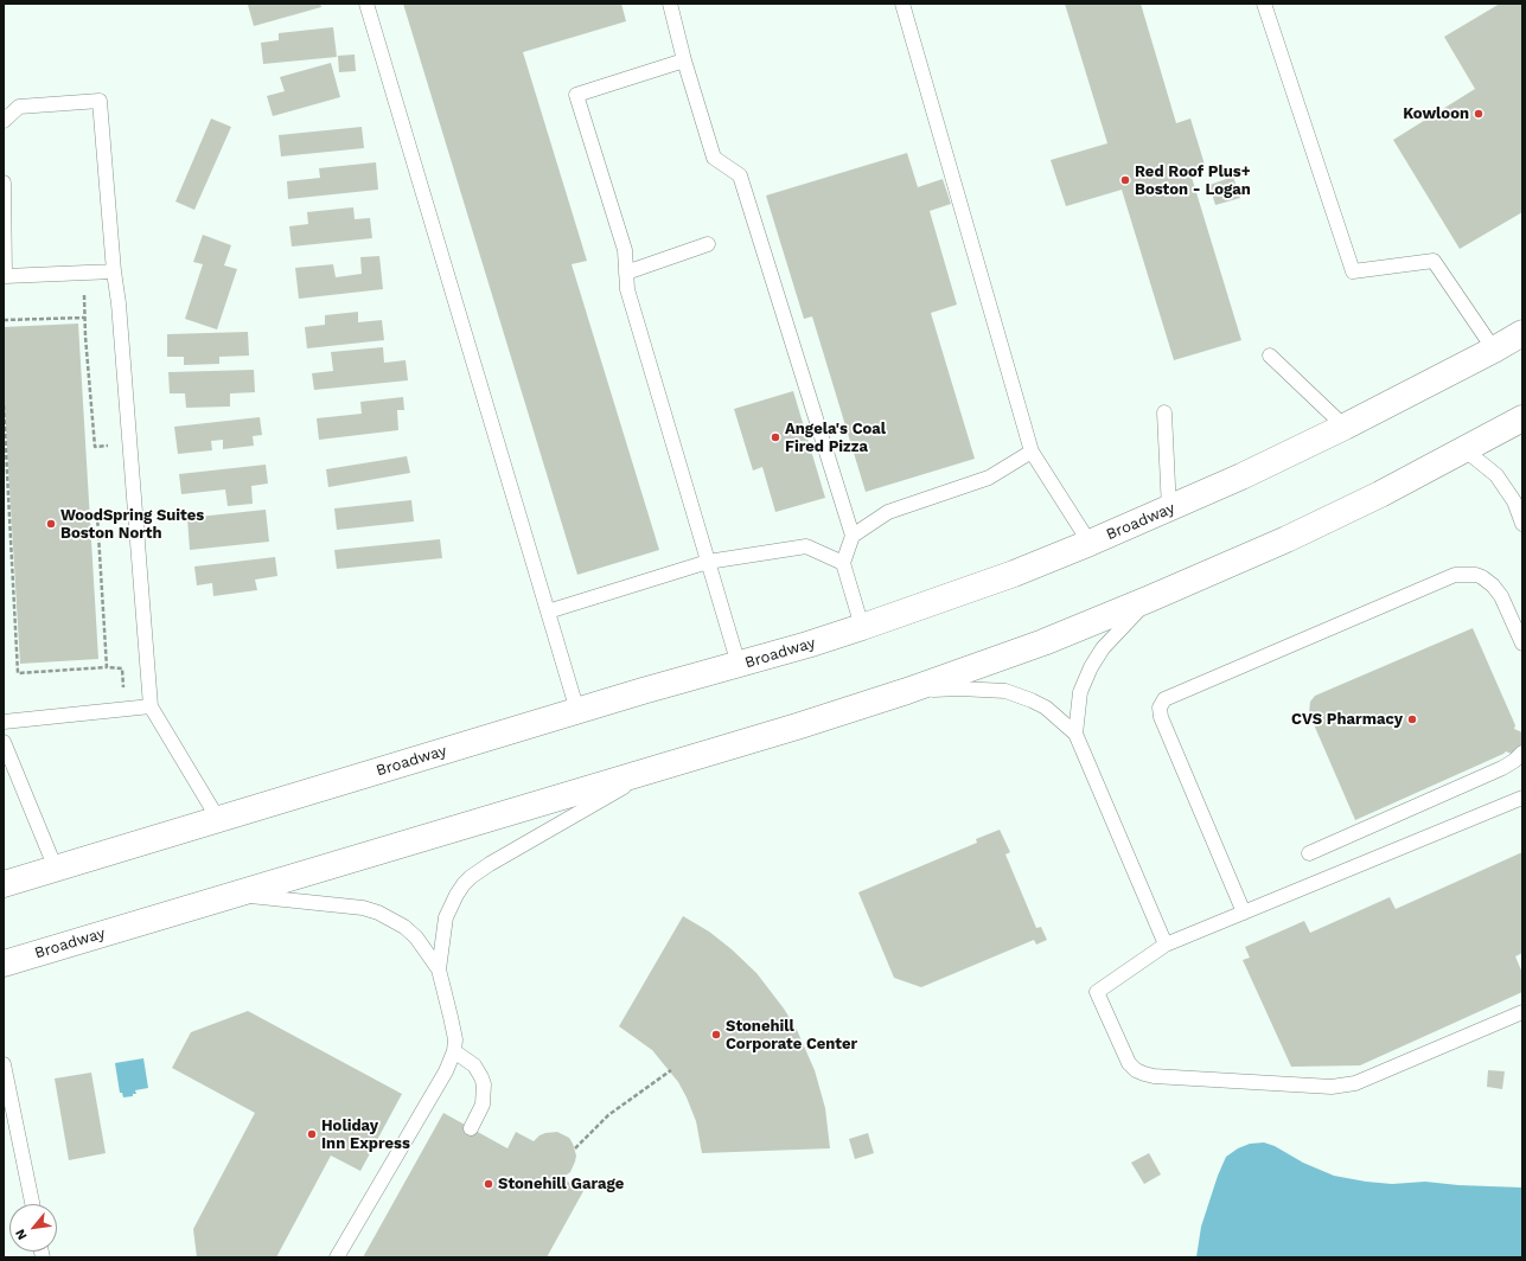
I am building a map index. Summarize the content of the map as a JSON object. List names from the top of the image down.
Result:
{
  "streets": {
    "highway": ["Broadway"]
  },
  "places": [
    "Kowloon",
    "Red Roof Plus+ Boston - Logan",
    "Angela's Coal Fired Pizza",
    "WoodSpring Suites Boston North",
    "CVS Pharmacy",
    "Stonehill Corporate Center",
    "Holiday Inn Express",
    "Stonehill Garage"
  ],
  "north": "bottom left"
}
